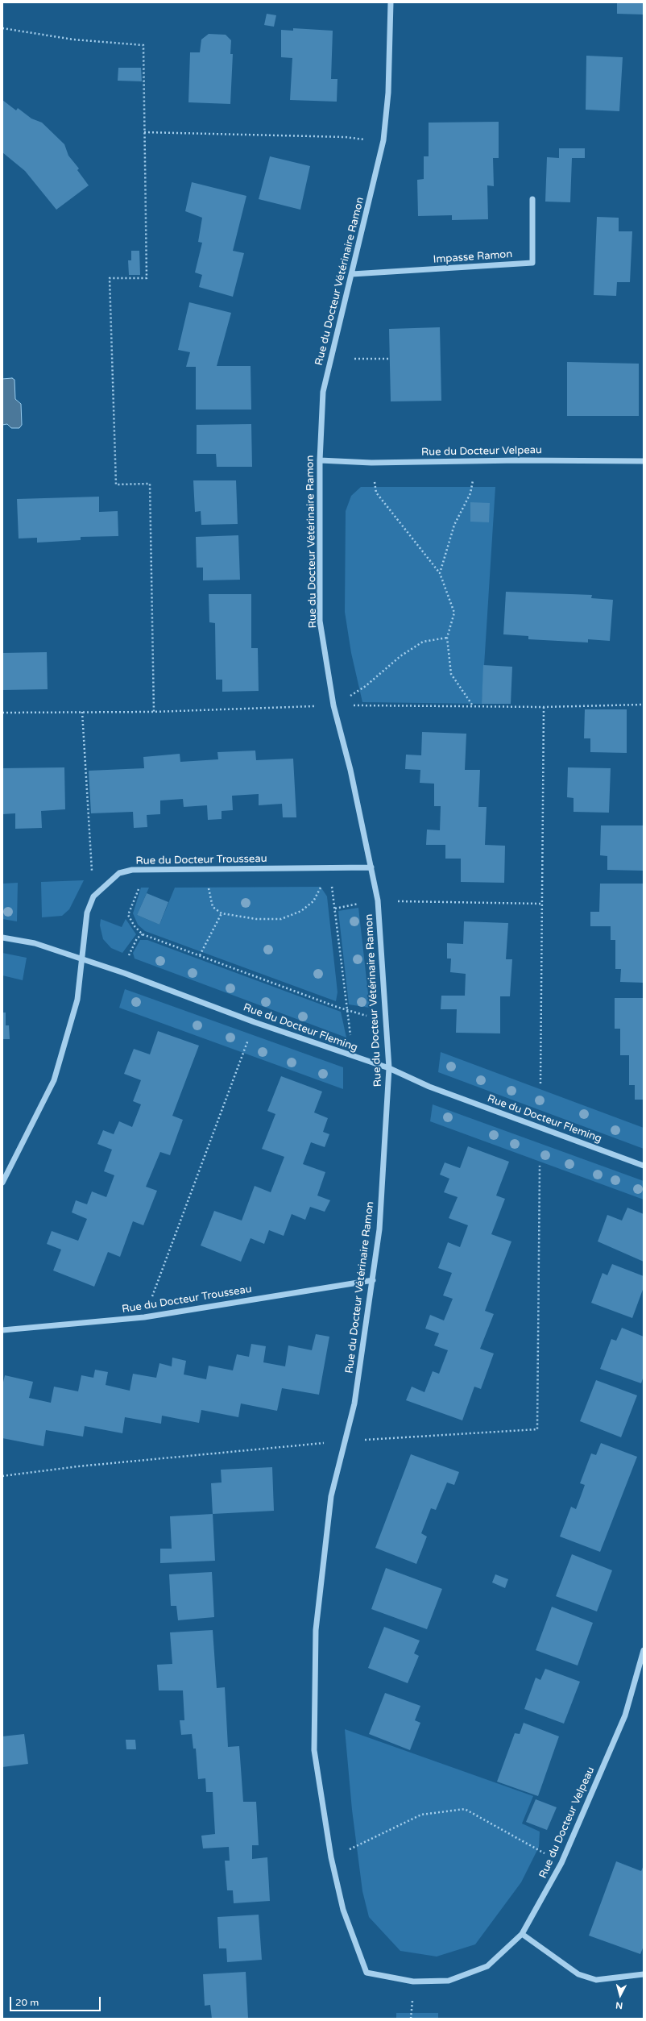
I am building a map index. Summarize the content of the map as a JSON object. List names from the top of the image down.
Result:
{
  "streets": {
    "street": [
      "Impasse Ramon",
      "Rue du Docteur Vétérinaire Ramon",
      "Rue du Docteur Velpeau",
      "Rue du Docteur Trousseau",
      "Rue du Docteur Fleming"
    ]
  },
  "crossings": [
    ["Impasse Ramon", "Rue du Docteur Vétérinaire Ramon"],
    ["Rue du Docteur Vétérinaire Ramon", "Rue du Docteur Velpeau"],
    ["Rue du Docteur Vétérinaire Ramon", "Rue du Docteur Trousseau"],
    ["Rue du Docteur Vétérinaire Ramon", "Rue du Docteur Fleming"],
    ["Rue du Docteur Trousseau", "Rue du Docteur Fleming"]
  ],
  "scale_bar": "20 m",
  "north": "bottom"
}
